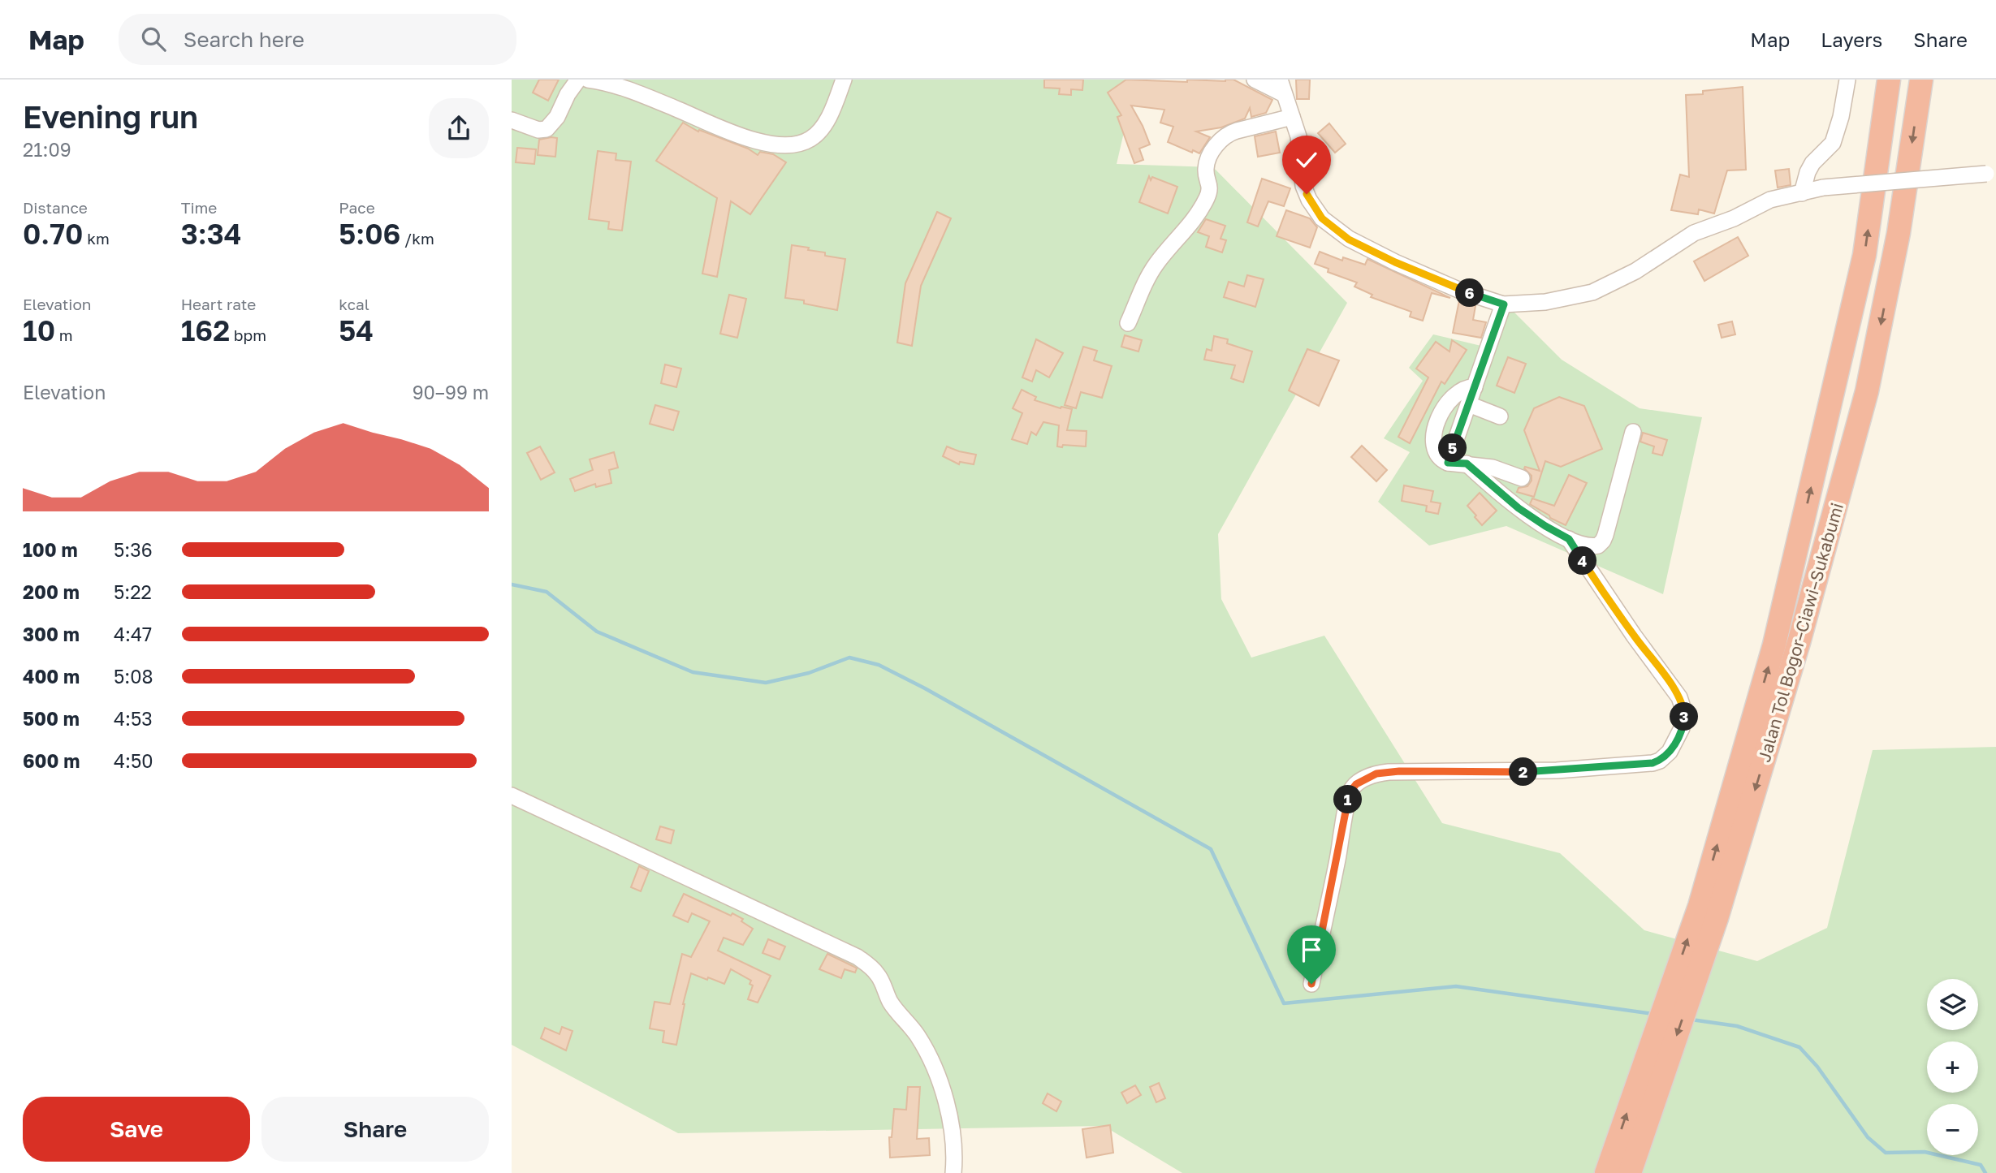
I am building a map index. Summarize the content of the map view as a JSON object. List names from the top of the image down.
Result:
{
  "streets": {
    "highway": ["Jalan Tol Bogor–Ciawi–Sukabumi"]
  },
  "page": {
    "header": "Map",
    "search": "Search here",
    "nav": ["Map", "Layers", "Share"],
    "heading": ["Evening run", "21:09"],
    "stats": [
      ["Distance", "0.70 km"],
      ["Time", "3:34"],
      ["Pace", "5:06 /km"],
      ["Elevation", "10 m"],
      ["Heart rate", "162 bpm"],
      ["kcal", "54"]
    ],
    "pins": [
      "6",
      "5",
      "4",
      "3",
      "2",
      "1"
    ],
    "chart": ["Elevation", "90–99 m"],
    "list": [
      {
        "name": "100 m",
        "note": "5:36"
      },
      {
        "name": "200 m",
        "note": "5:22"
      },
      {
        "name": "300 m",
        "note": "4:47"
      },
      {
        "name": "400 m",
        "note": "5:08"
      },
      {
        "name": "500 m",
        "note": "4:53"
      },
      {
        "name": "600 m",
        "note": "4:50"
      }
    ],
    "map_buttons": ["+", "−"],
    "buttons": ["Save", "Share"]
  }
}
